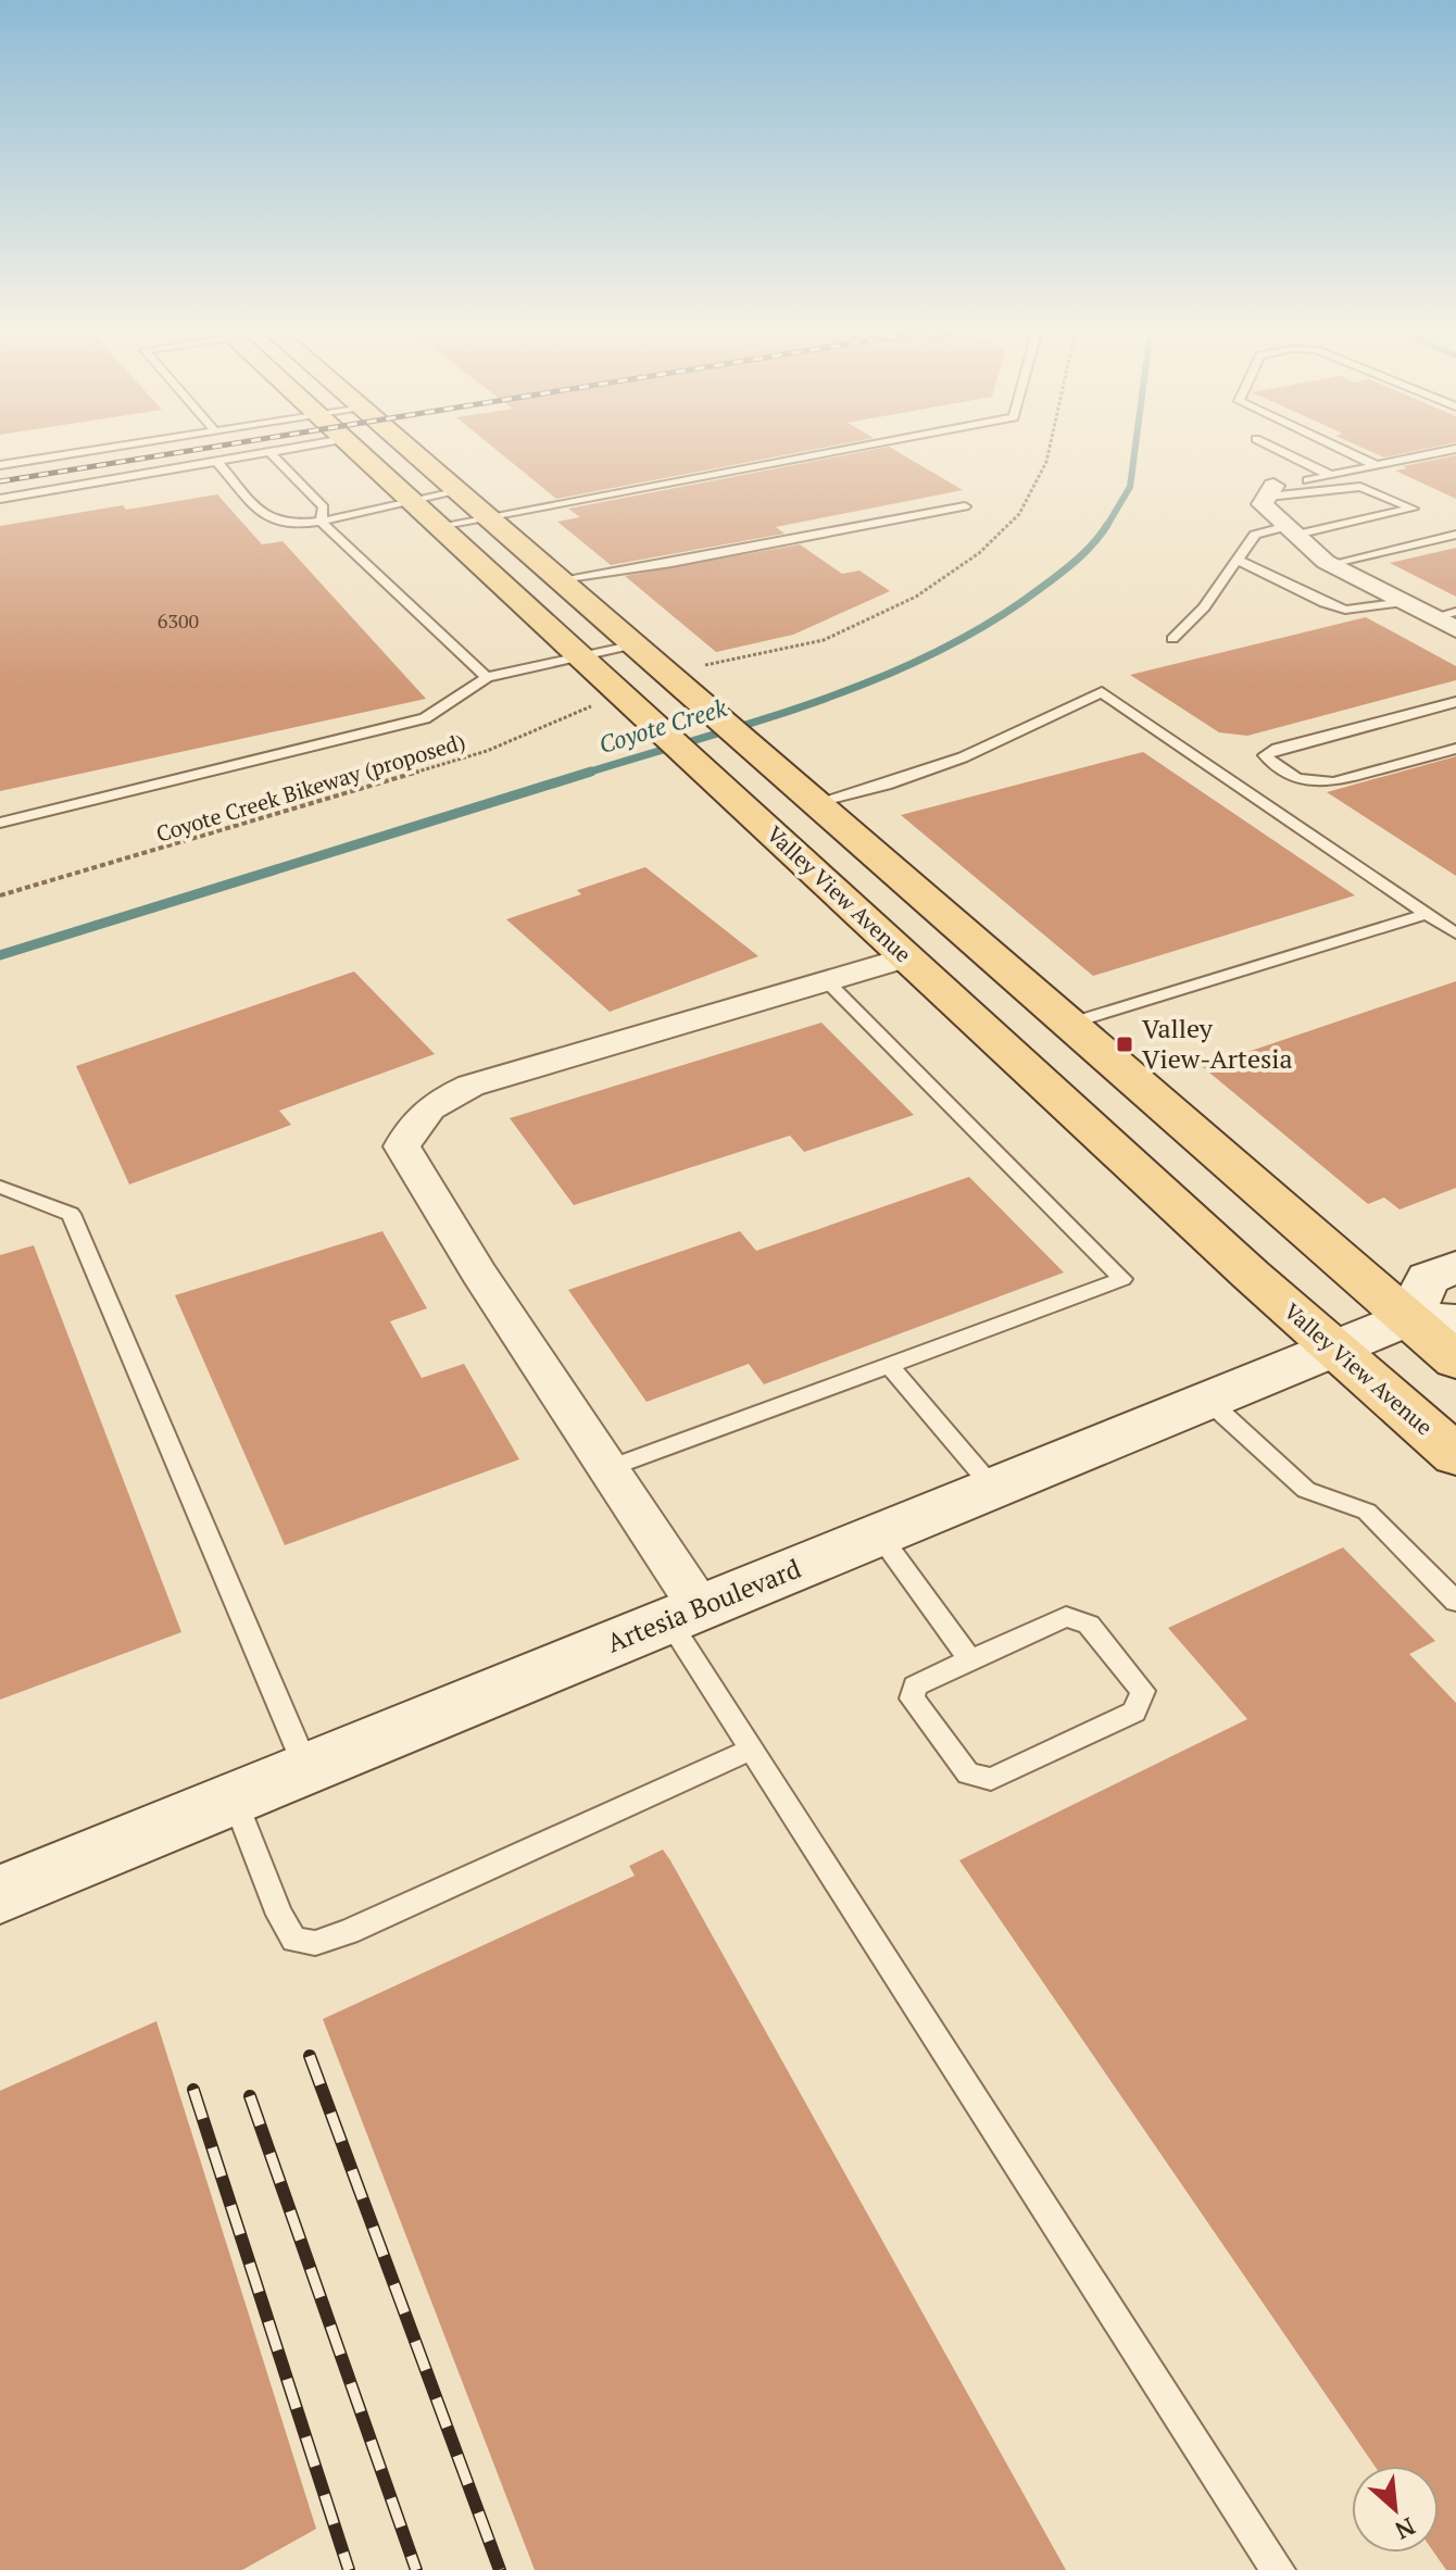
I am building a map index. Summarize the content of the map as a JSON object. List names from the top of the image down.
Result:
{
  "streets": {
    "main road": ["Valley View Avenue", "Artesia Boulevard"],
    "path": ["Coyote Creek Bikeway (proposed)"]
  },
  "crossings": [
    ["Coyote Creek Bikeway (proposed)", "Valley View Avenue"],
    ["Valley View Avenue", "Artesia Boulevard"]
  ],
  "water": ["Coyote Creek"],
  "places": {
    "transit": ["Valley View-Artesia"]
  },
  "house_numbers": ["6300"],
  "north": "bottom right"
}
